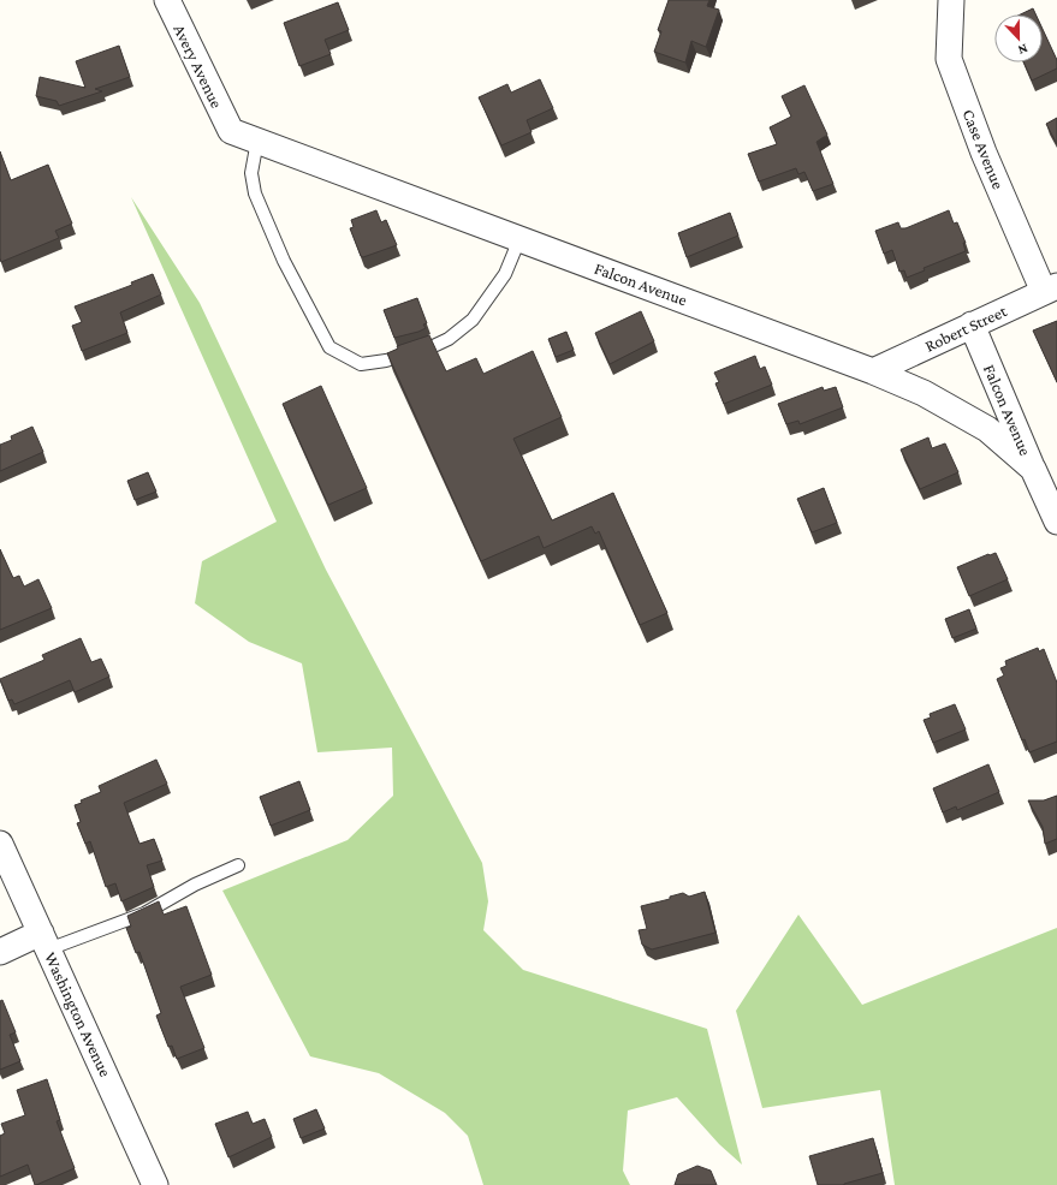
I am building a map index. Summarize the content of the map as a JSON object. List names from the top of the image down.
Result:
{
  "streets": {
    "street": [
      "Avery Avenue",
      "Case Avenue",
      "Falcon Avenue",
      "Robert Street",
      "Washington Avenue"
    ]
  },
  "crossings": [
    ["Avery Avenue", "Falcon Avenue"],
    ["Case Avenue", "Robert Street"],
    ["Falcon Avenue", "Robert Street"]
  ],
  "north": "bottom"
}
